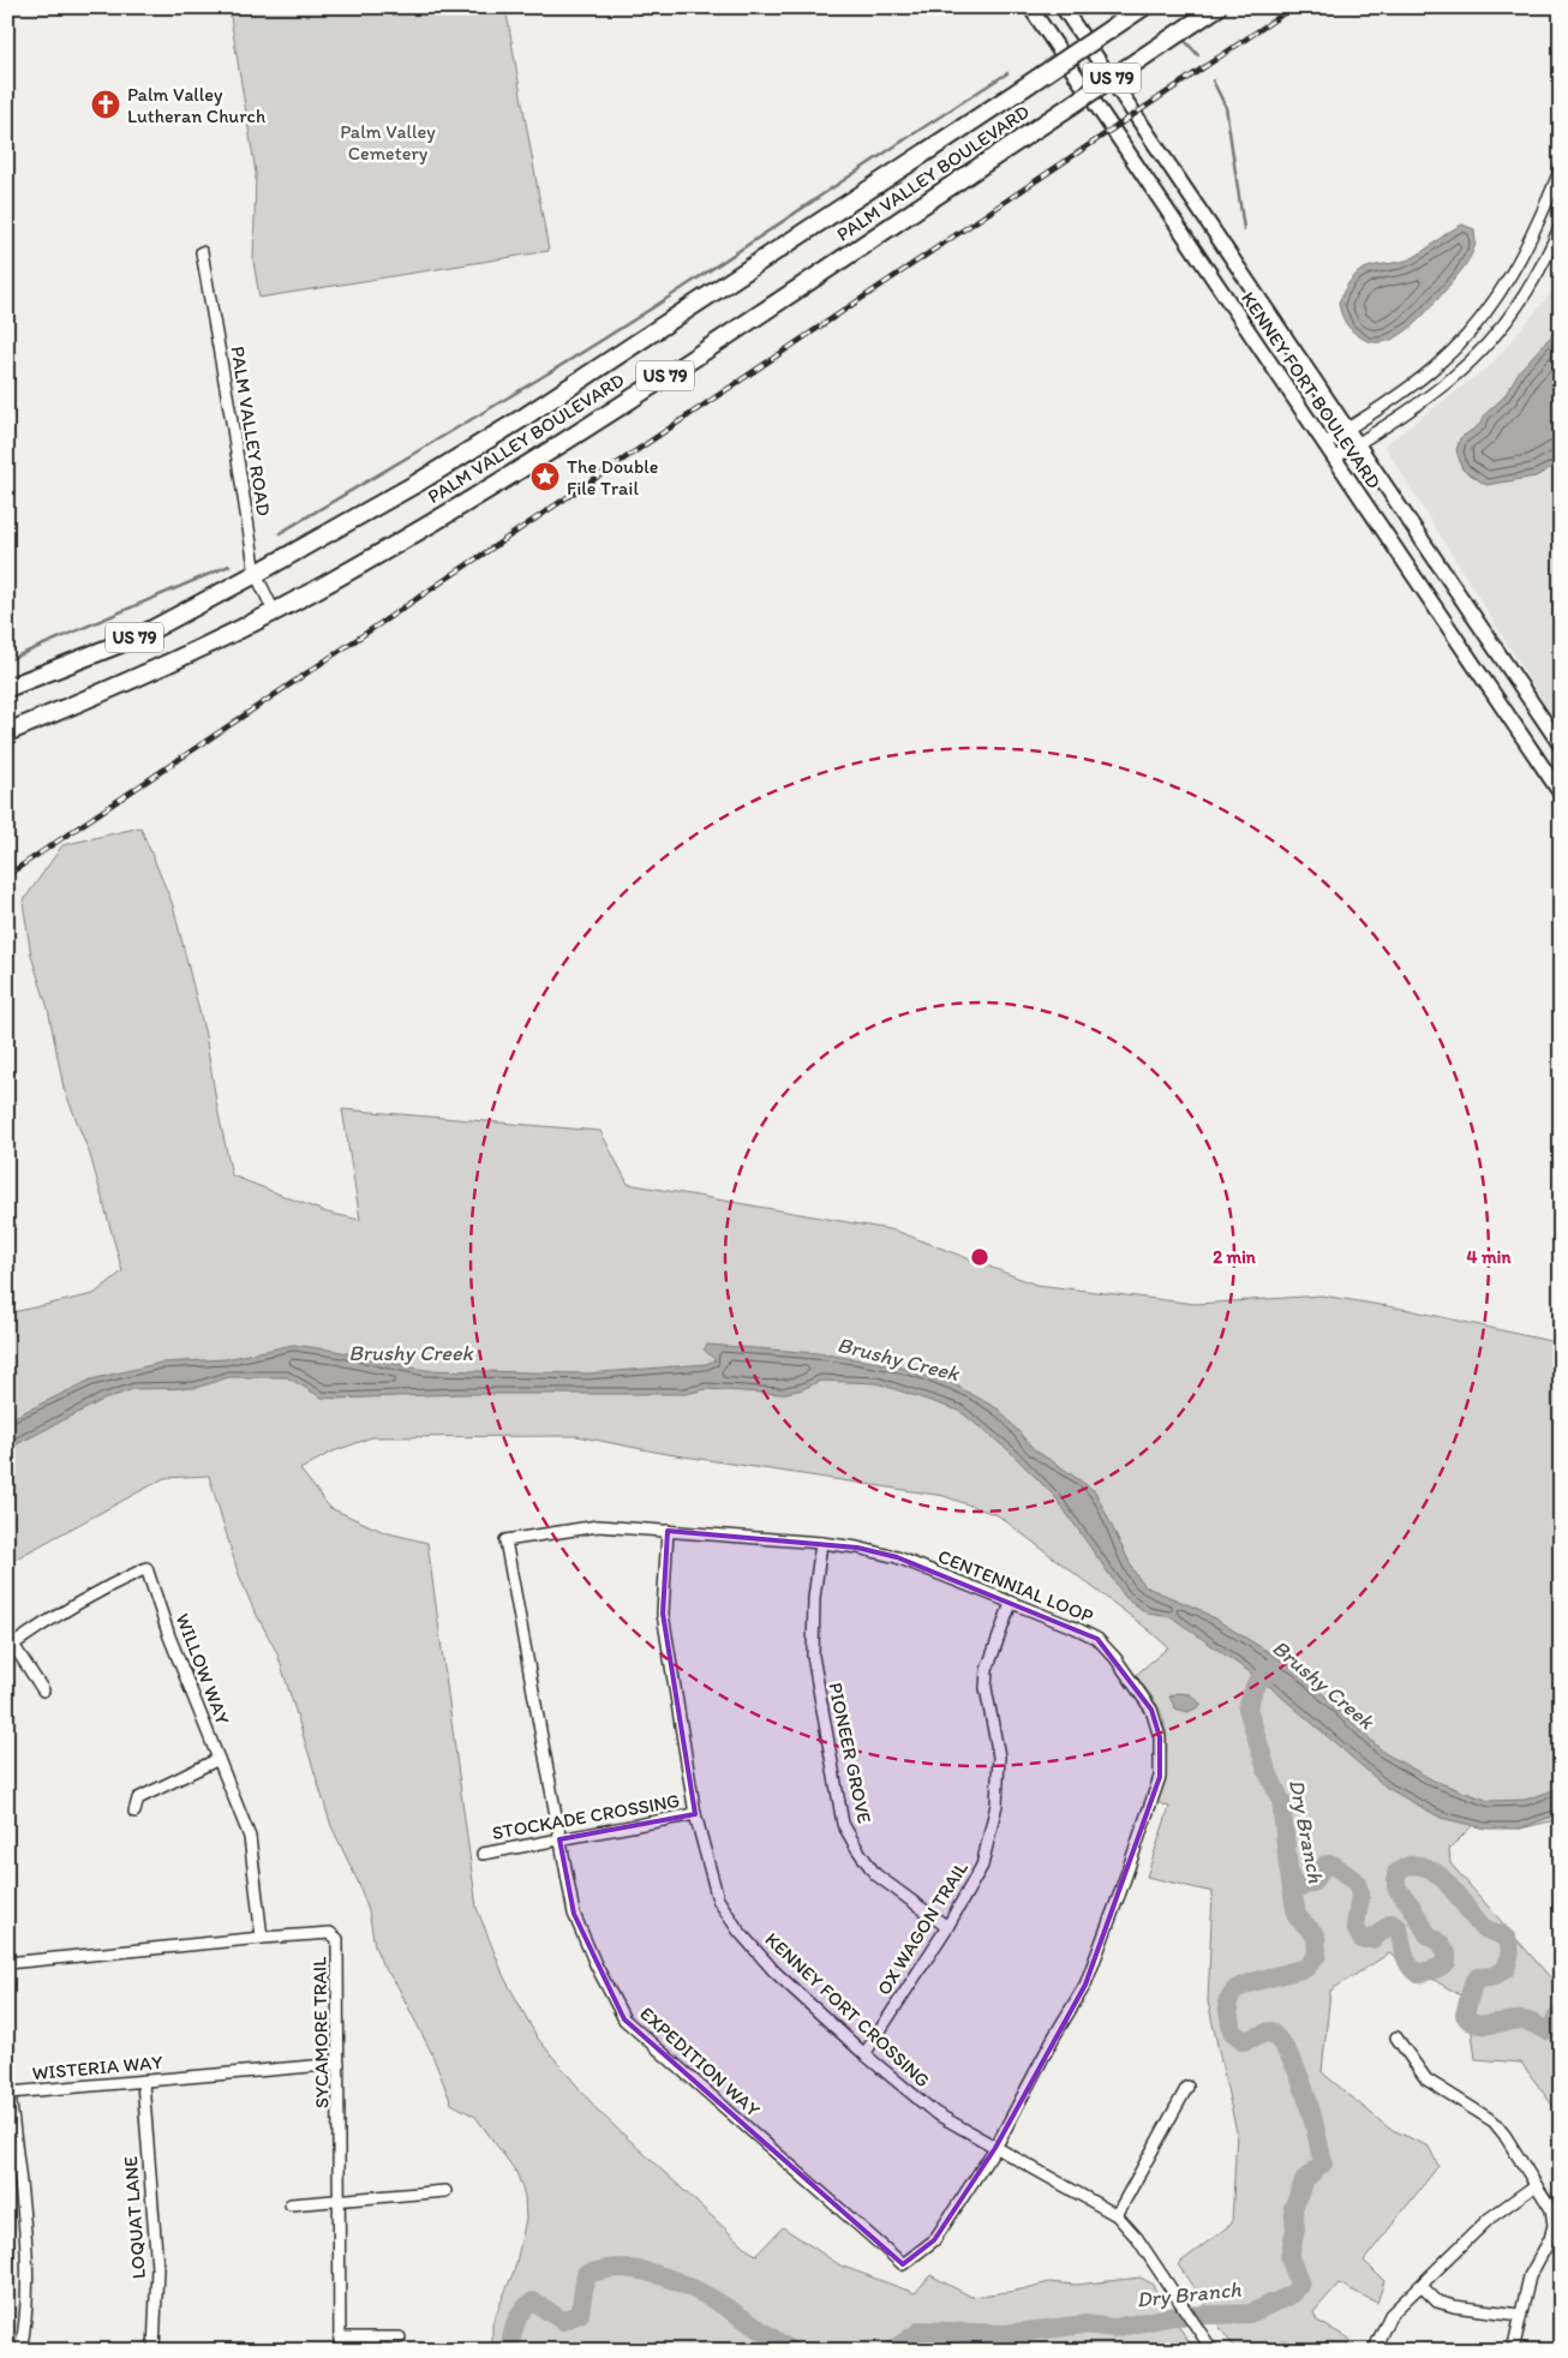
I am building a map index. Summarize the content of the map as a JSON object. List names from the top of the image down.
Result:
{
  "streets": {
    "highway": ["US 79", "PALM VALLEY BOULEVARD"],
    "main road": ["KENNEY FORT BOULEVARD"],
    "street": [
      "PALM VALLEY ROAD",
      "CENTENNIAL LOOP",
      "WILLOW WAY",
      "PIONEER GROVE",
      "STOCKADE CROSSING",
      "OX WAGON TRAIL",
      "KENNEY FORT CROSSING",
      "SYCAMORE TRAIL",
      "EXPEDITION WAY",
      "WISTERIA WAY",
      "LOQUAT LANE"
    ]
  },
  "crossings": [
    ["PALM VALLEY BOULEVARD", "PALM VALLEY ROAD"],
    ["CENTENNIAL LOOP", "PIONEER GROVE"],
    ["CENTENNIAL LOOP", "OX WAGON TRAIL"],
    ["CENTENNIAL LOOP", "KENNEY FORT CROSSING"],
    ["CENTENNIAL LOOP", "EXPEDITION WAY"],
    ["WILLOW WAY", "SYCAMORE TRAIL"],
    ["PIONEER GROVE", "OX WAGON TRAIL"],
    ["STOCKADE CROSSING", "KENNEY FORT CROSSING"],
    ["STOCKADE CROSSING", "EXPEDITION WAY"],
    ["OX WAGON TRAIL", "KENNEY FORT CROSSING"],
    ["KENNEY FORT CROSSING", "EXPEDITION WAY"],
    ["SYCAMORE TRAIL", "WISTERIA WAY"],
    ["WISTERIA WAY", "LOQUAT LANE"]
  ],
  "water": ["Brushy Creek", "Dry Branch"],
  "parks": ["Palm Valley Cemetery"],
  "places": {
    "church": ["Palm Valley Lutheran Church"],
    "place": ["The Double File Trail"]
  },
  "rings": ["2 min", "4 min"]
}
